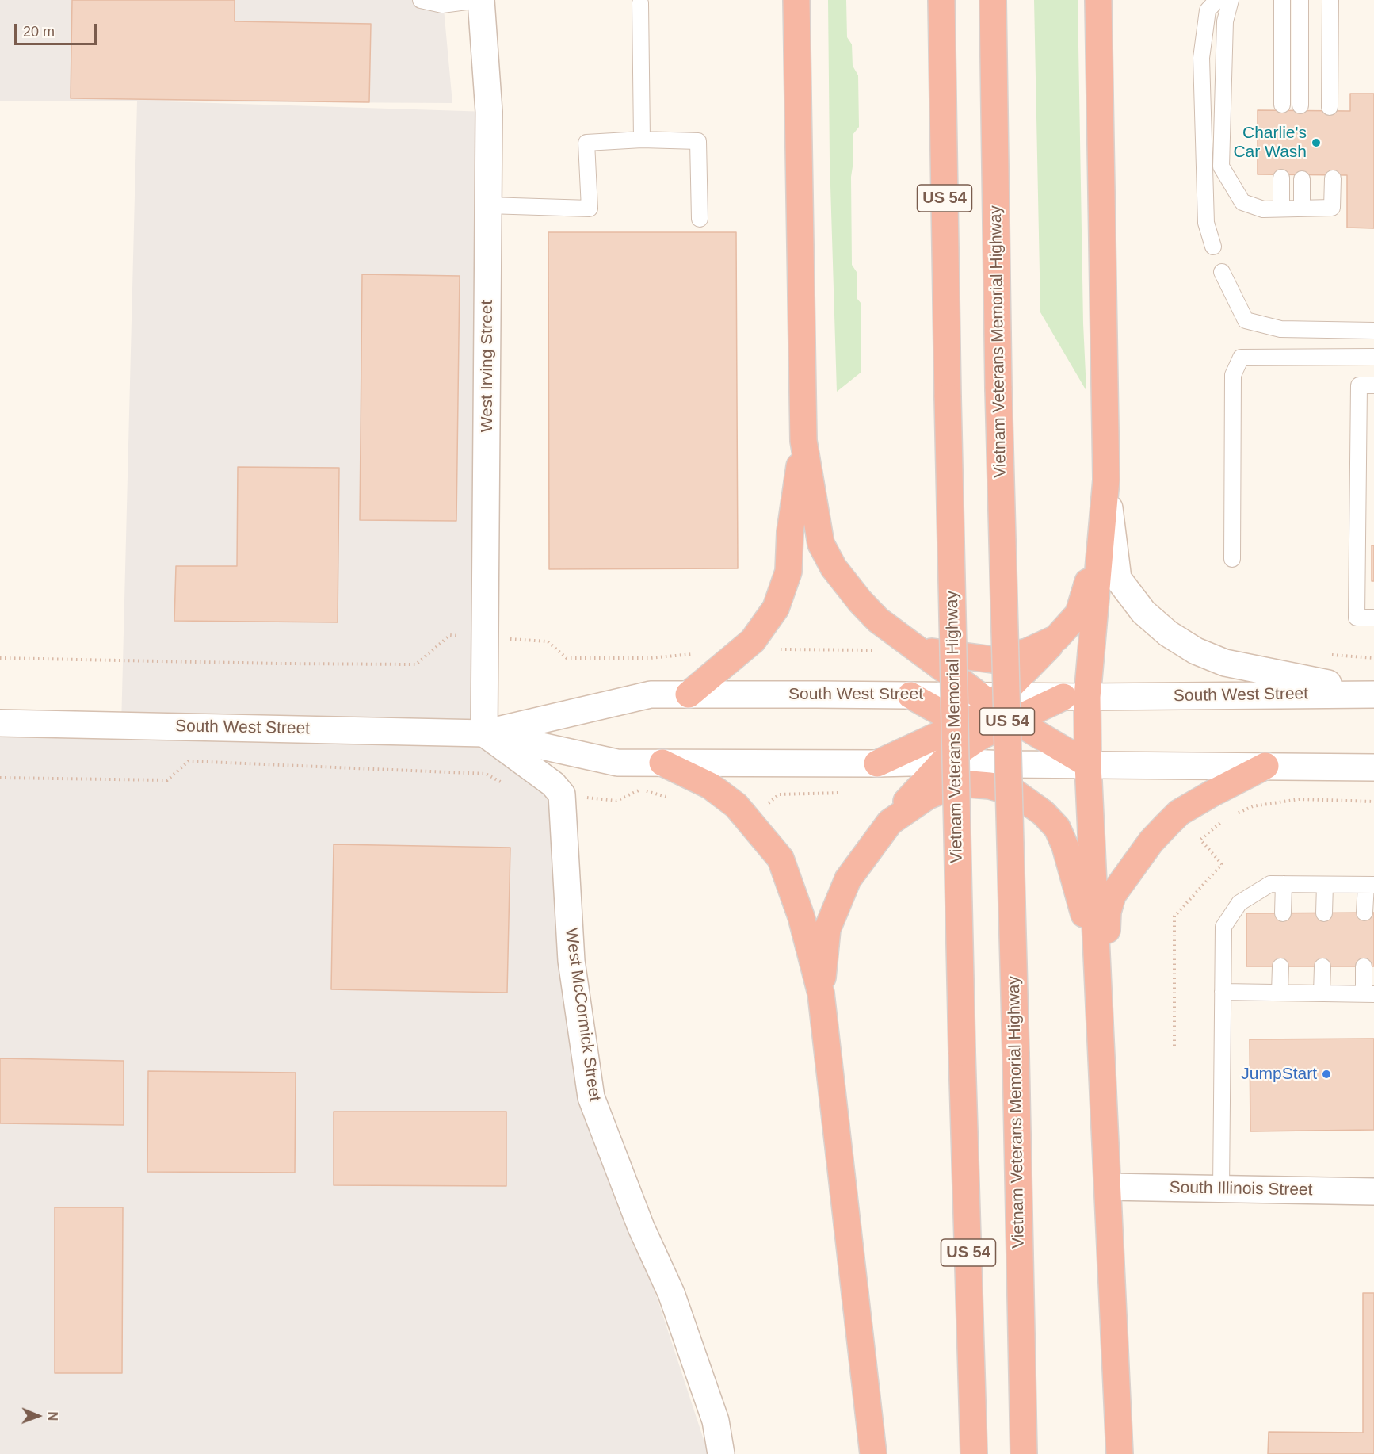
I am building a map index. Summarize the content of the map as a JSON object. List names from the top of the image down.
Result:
{
  "streets": {
    "highway": ["US 54", "Vietnam Veterans Memorial Highway"],
    "main road": [
      "West Irving Street",
      "South West Street",
      "West McCormick Street",
      "South Illinois Street"
    ]
  },
  "crossings": [
    ["West Irving Street", "South West Street"]
  ],
  "places": ["Charlie's Car Wash", "JumpStart"],
  "scale_bar": "20 m",
  "north": "right"
}
